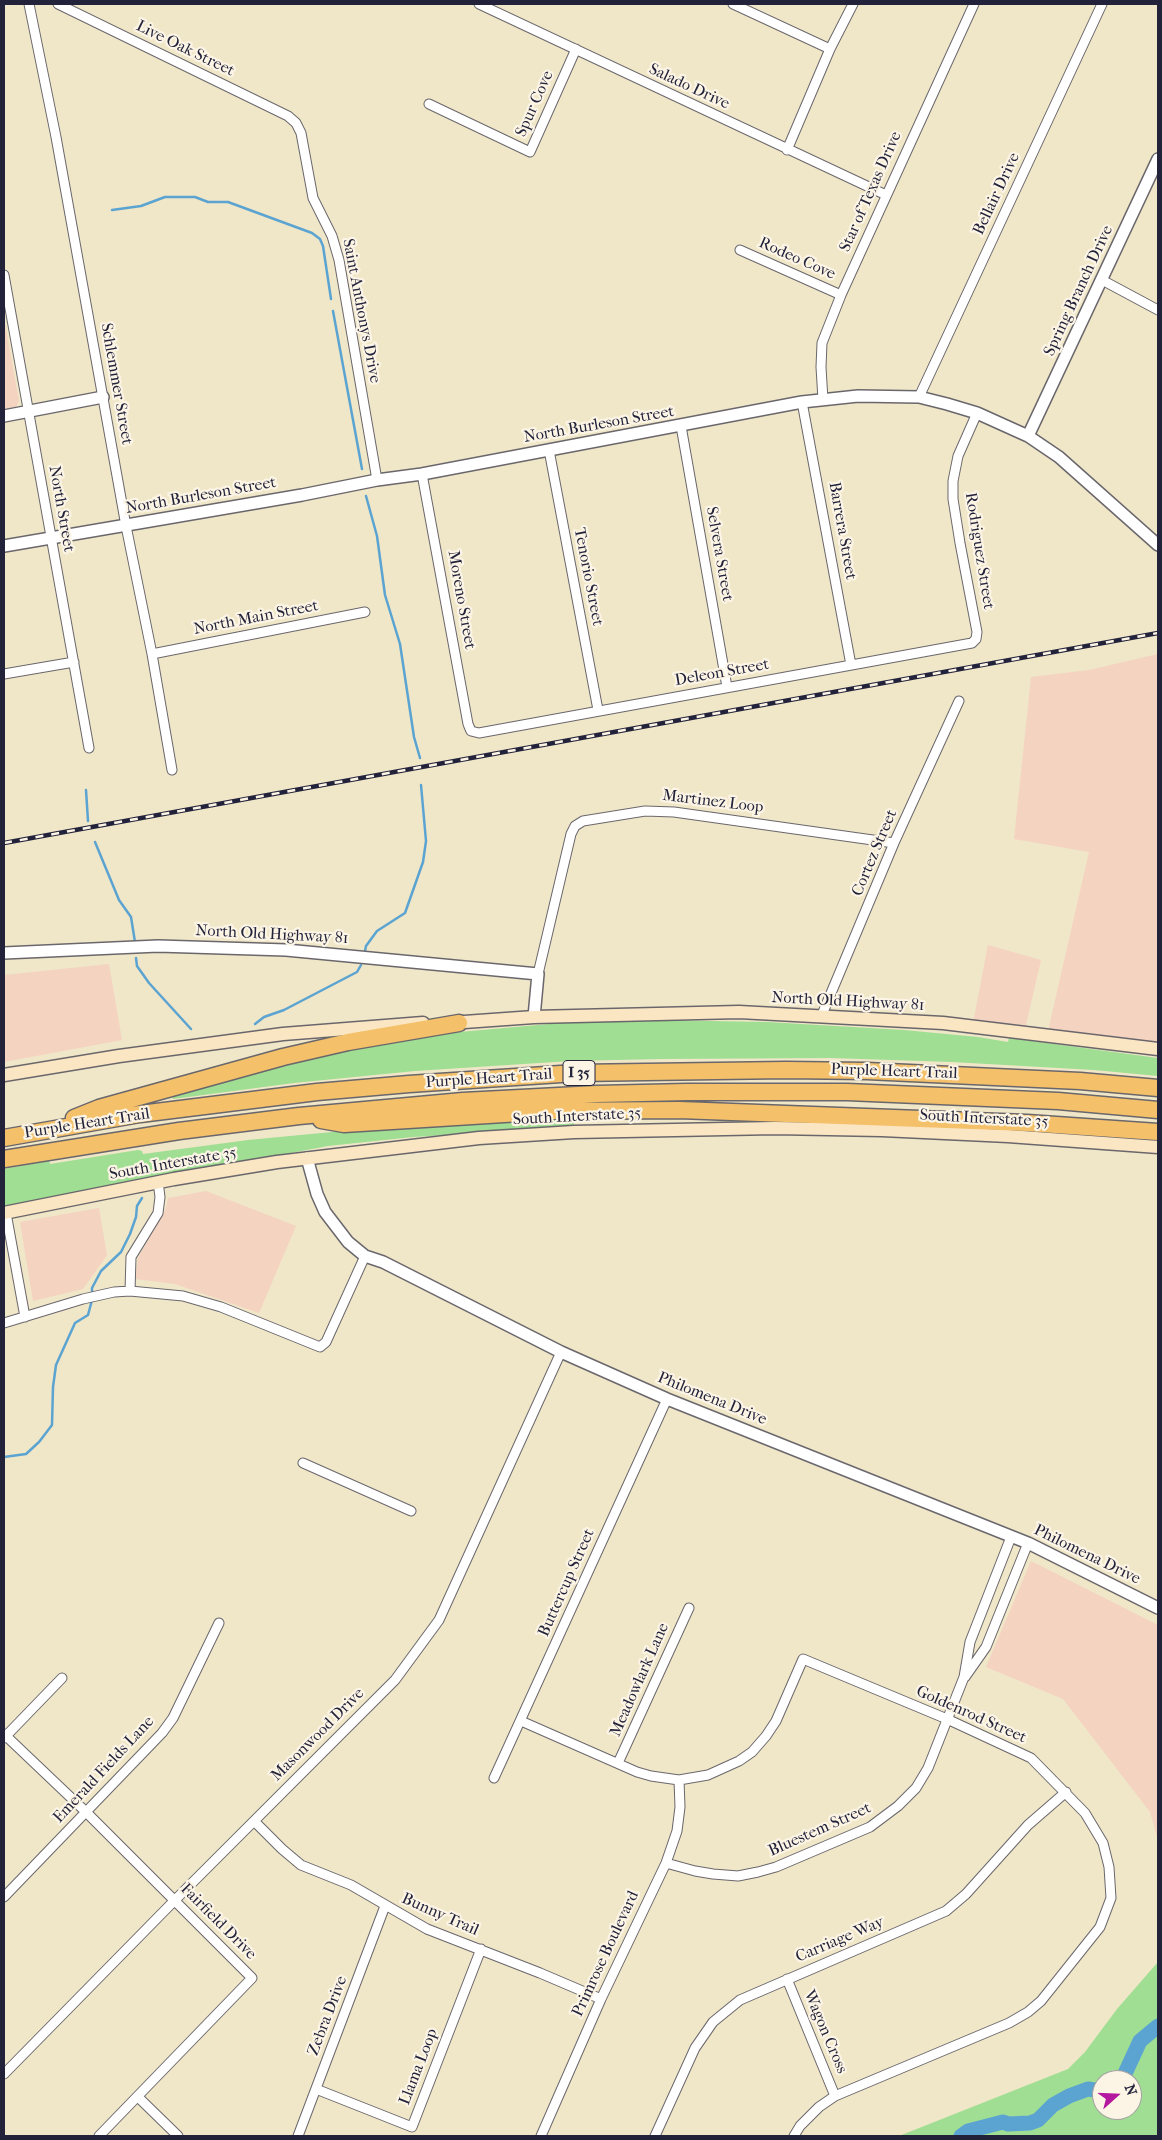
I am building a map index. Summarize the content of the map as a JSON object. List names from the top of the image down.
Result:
{
  "streets": {
    "highway": ["Purple Heart Trail", "I 35"],
    "main road": ["North Old Highway 81", "South Interstate 35"],
    "street": [
      "Live Oak Street",
      "Salado Drive",
      "Spur Cove",
      "Star of Texas Drive",
      "Bellair Drive",
      "Rodeo Cove",
      "Spring Branch Drive",
      "Saint Anthonys Drive",
      "Schlemmer Street",
      "North Burleson Street",
      "North Street",
      "Barrera Street",
      "Rodriguez Street",
      "Selvera Street",
      "Tenorio Street",
      "Moreno Street",
      "North Main Street",
      "Deleon Street",
      "Martinez Loop",
      "Cortez Street",
      "Philomena Drive",
      "Buttercup Street",
      "Meadowlark Lane",
      "Goldenrod Street",
      "Masonwood Drive",
      "Emerald Fields Lane",
      "Bluestem Street",
      "Bunny Trail",
      "Fairfield Drive",
      "Carriage Way",
      "Primrose Boulevard",
      "Zebra Drive",
      "Wagon Cross",
      "Llama Loop"
    ]
  },
  "crossings": [
    ["Live Oak Street", "Saint Anthonys Drive"],
    ["Salado Drive", "Spur Cove"],
    ["Salado Drive", "Star of Texas Drive"],
    ["Star of Texas Drive", "Rodeo Cove"],
    ["Star of Texas Drive", "North Burleson Street"],
    ["Bellair Drive", "North Burleson Street"],
    ["Spring Branch Drive", "North Burleson Street"],
    ["Saint Anthonys Drive", "North Burleson Street"],
    ["Schlemmer Street", "North Burleson Street"],
    ["Schlemmer Street", "North Main Street"],
    ["North Burleson Street", "North Street"],
    ["North Burleson Street", "Barrera Street"],
    ["North Burleson Street", "Rodriguez Street"],
    ["North Burleson Street", "Selvera Street"],
    ["North Burleson Street", "Tenorio Street"],
    ["North Burleson Street", "Moreno Street"],
    ["Barrera Street", "Deleon Street"],
    ["Rodriguez Street", "Deleon Street"],
    ["Selvera Street", "Deleon Street"],
    ["Tenorio Street", "Deleon Street"],
    ["Moreno Street", "Deleon Street"],
    ["Martinez Loop", "Cortez Street"],
    ["Martinez Loop", "North Old Highway 81"],
    ["Cortez Street", "North Old Highway 81"],
    ["South Interstate 35", "Philomena Drive"],
    ["Philomena Drive", "Buttercup Street"],
    ["Philomena Drive", "Masonwood Drive"],
    ["Philomena Drive", "Bluestem Street"],
    ["Buttercup Street", "Goldenrod Street"],
    ["Meadowlark Lane", "Goldenrod Street"],
    ["Goldenrod Street", "Bluestem Street"],
    ["Goldenrod Street", "Carriage Way"],
    ["Goldenrod Street", "Primrose Boulevard"],
    ["Goldenrod Street", "Wagon Cross"],
    ["Masonwood Drive", "Bunny Trail"],
    ["Masonwood Drive", "Fairfield Drive"],
    ["Emerald Fields Lane", "Fairfield Drive"],
    ["Bluestem Street", "Primrose Boulevard"],
    ["Bunny Trail", "Primrose Boulevard"],
    ["Bunny Trail", "Zebra Drive"],
    ["Bunny Trail", "Llama Loop"],
    ["Carriage Way", "Wagon Cross"],
    ["Zebra Drive", "Llama Loop"]
  ],
  "north": "right"
}
